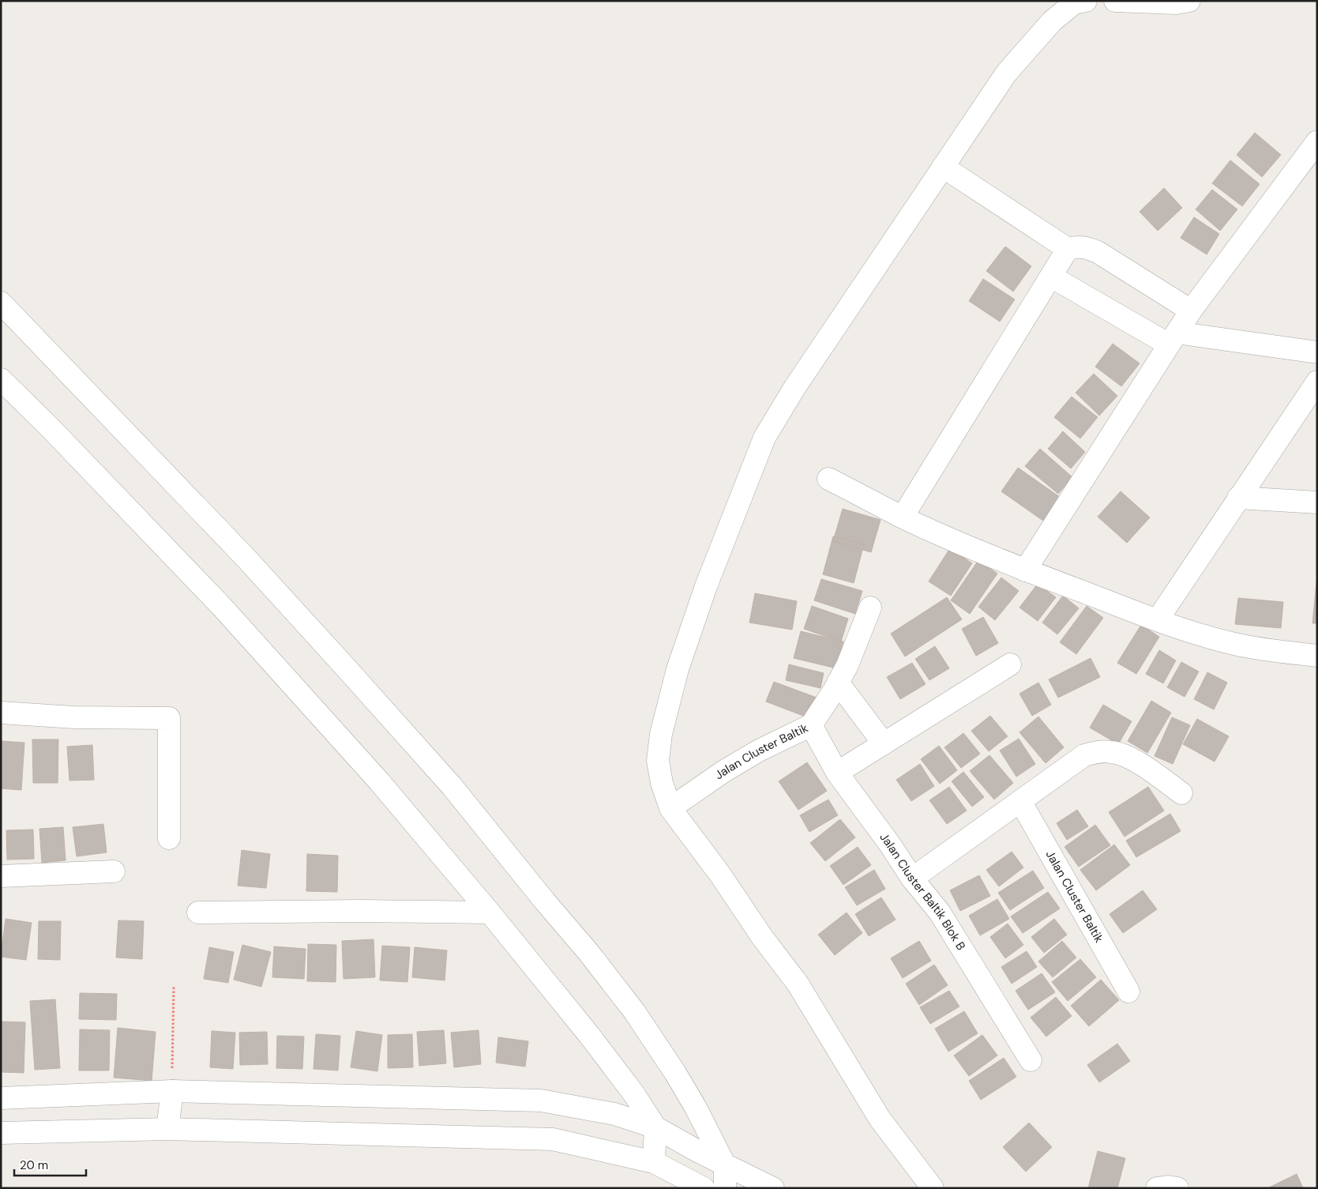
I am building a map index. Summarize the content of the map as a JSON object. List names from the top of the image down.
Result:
{
  "streets": {
    "street": ["Jalan Cluster Baltik", "Jalan Cluster Baltik Blok B"]
  },
  "crossings": [
    ["Jalan Cluster Baltik", "Jalan Cluster Baltik Blok B"]
  ],
  "scale_bar": "20 m"
}
